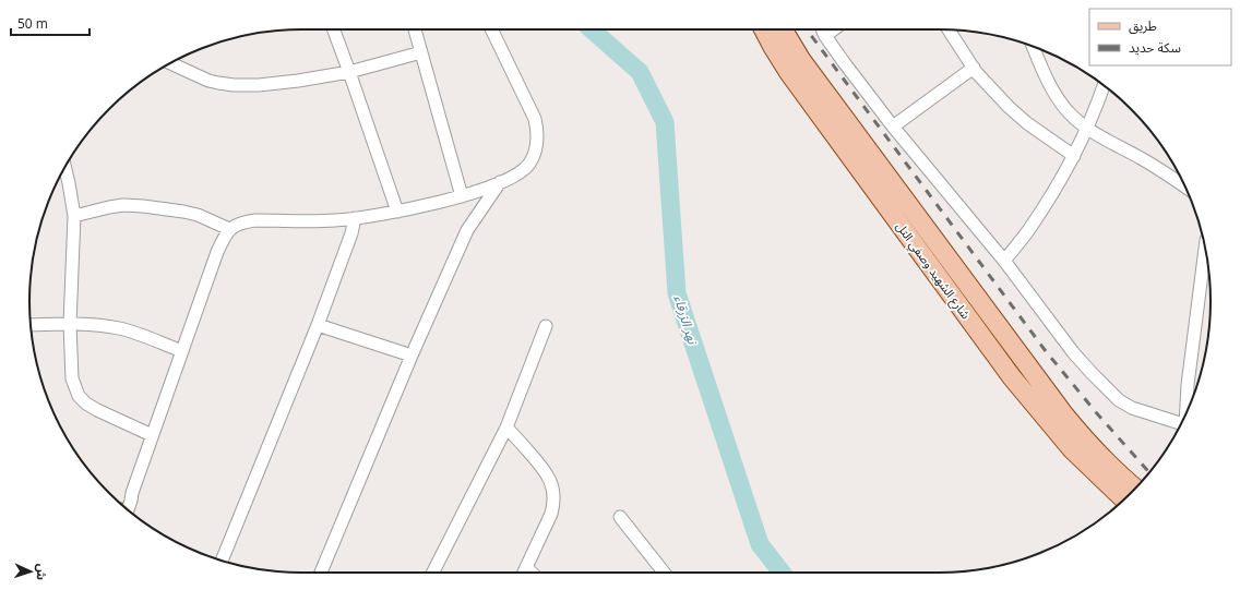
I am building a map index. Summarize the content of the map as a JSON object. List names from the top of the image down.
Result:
{
  "streets": {
    "main road": ["شارع الشهيد وصفي التل"]
  },
  "water": ["نهر الزرقاء"],
  "legend": ["طريق", "سكة حديد"],
  "scale_bar": "50 m",
  "north": "right"
}
